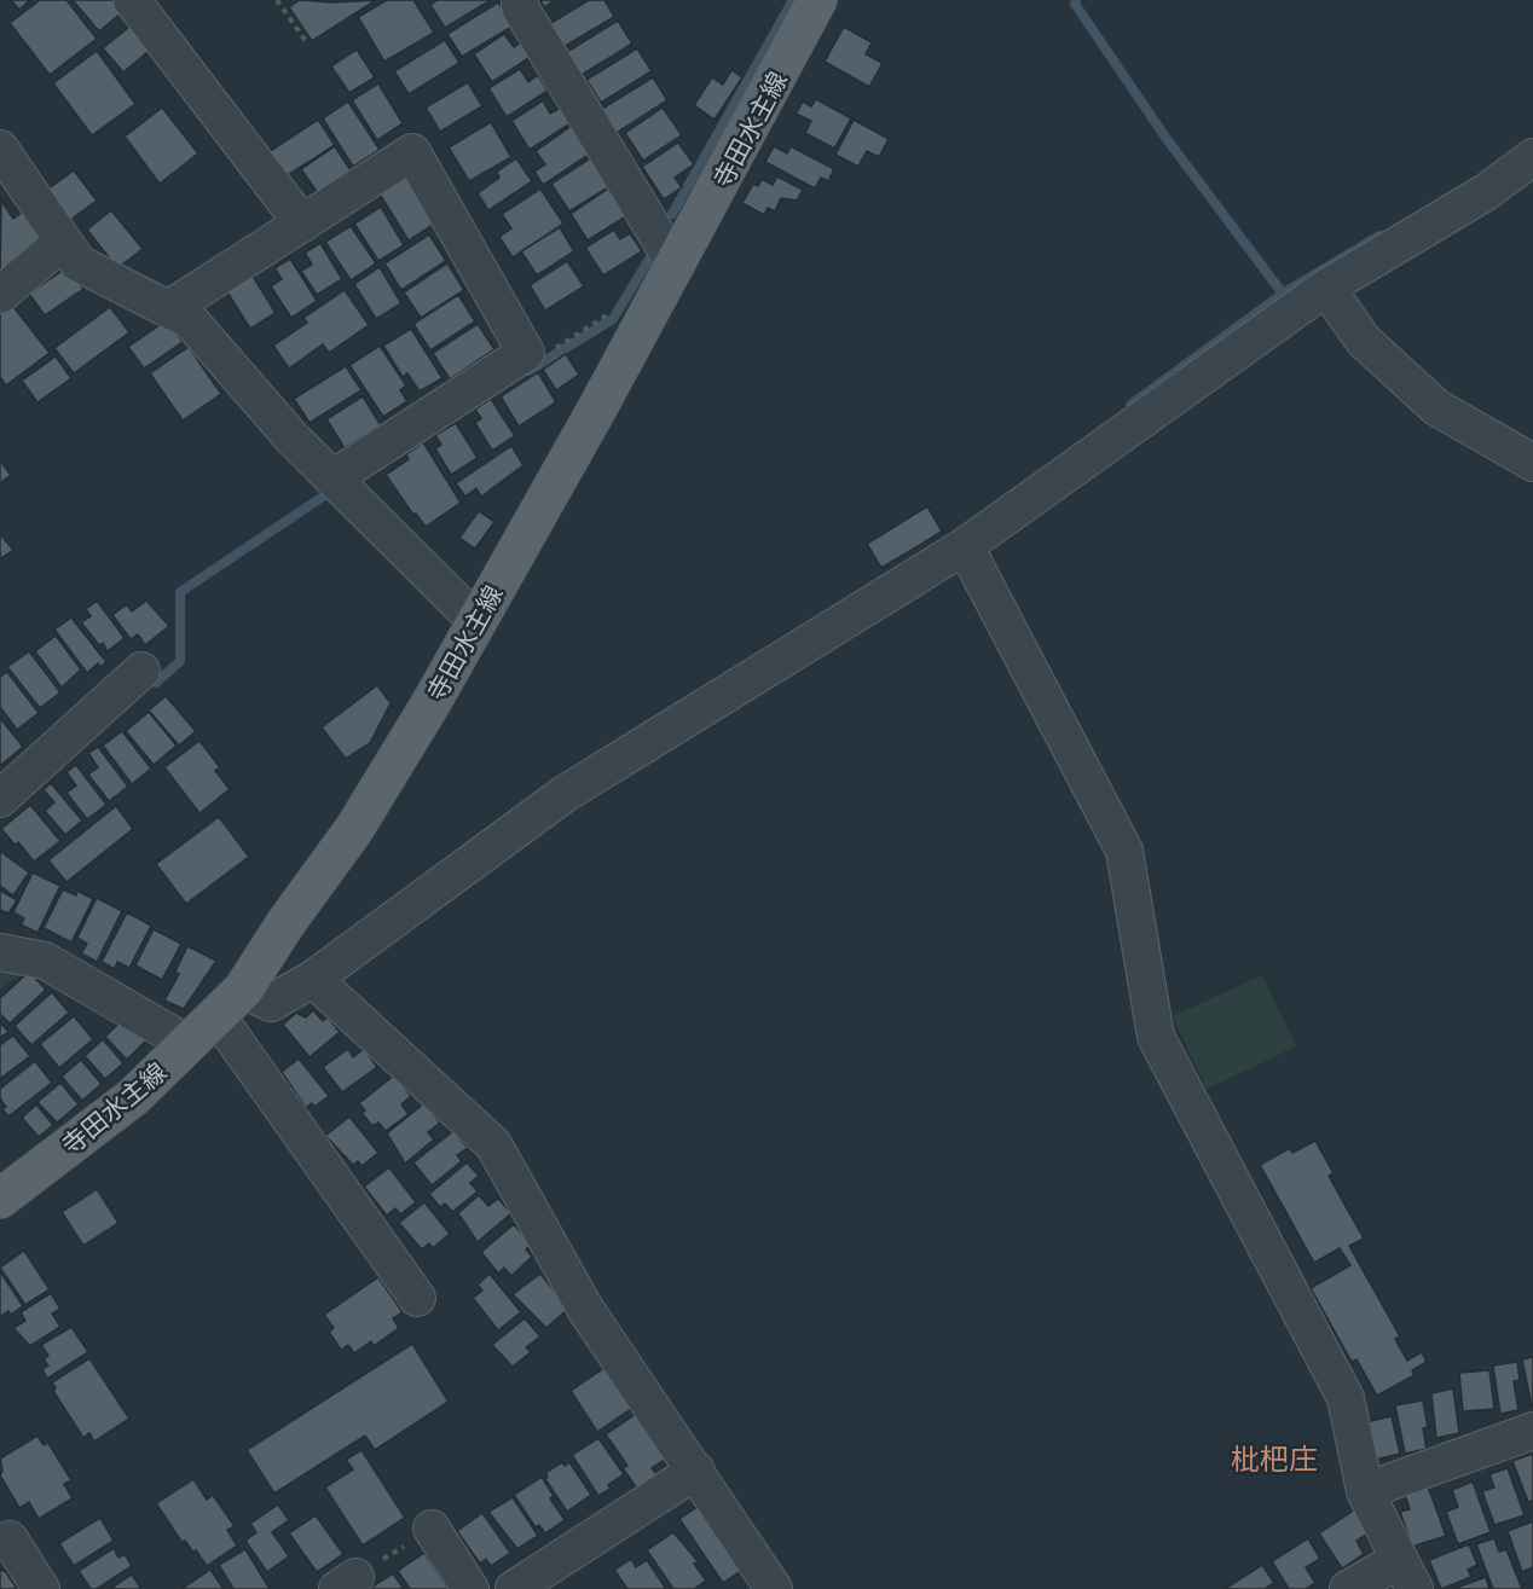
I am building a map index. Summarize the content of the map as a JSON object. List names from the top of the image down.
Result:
{
  "streets": {
    "main road": ["寺田水主線"]
  },
  "districts": ["枇杷庄"]
}
